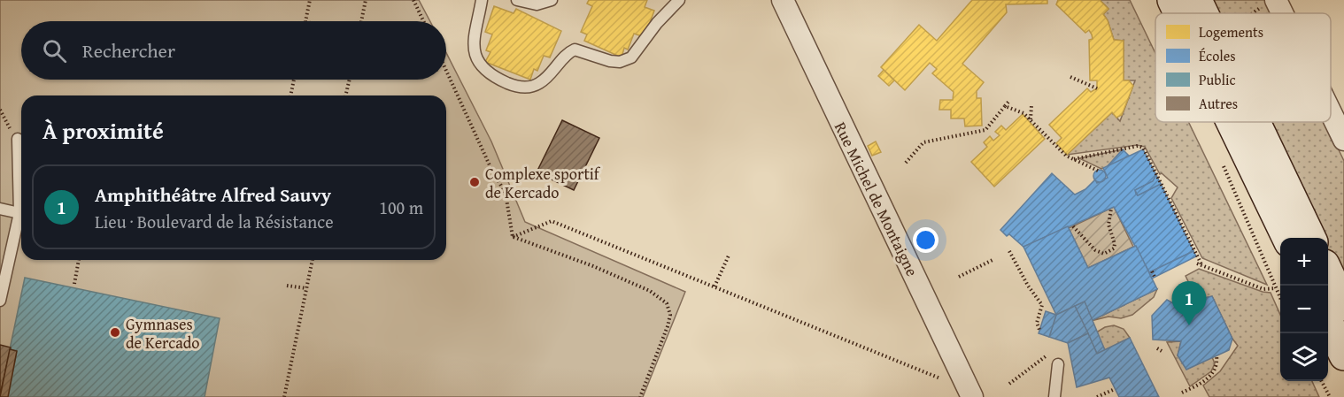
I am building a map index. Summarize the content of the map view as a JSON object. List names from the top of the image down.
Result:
{
  "streets": {
    "street": ["Rue Michel de Montaigne"]
  },
  "places": ["Complexe sportif de Kercado", "Gymnases de Kercado"],
  "legend": [
    "Logements",
    "Écoles",
    "Public",
    "Autres"
  ],
  "page": {
    "search": "Rechercher",
    "heading": "À proximité",
    "list": [
      {
        "mark": "1",
        "name": "Amphithéâtre Alfred Sauvy",
        "note": "Lieu · Boulevard de la Résistance",
        "value": "100 m"
      }
    ],
    "map_buttons": ["+", "−"],
    "pins": "1"
  }
}
